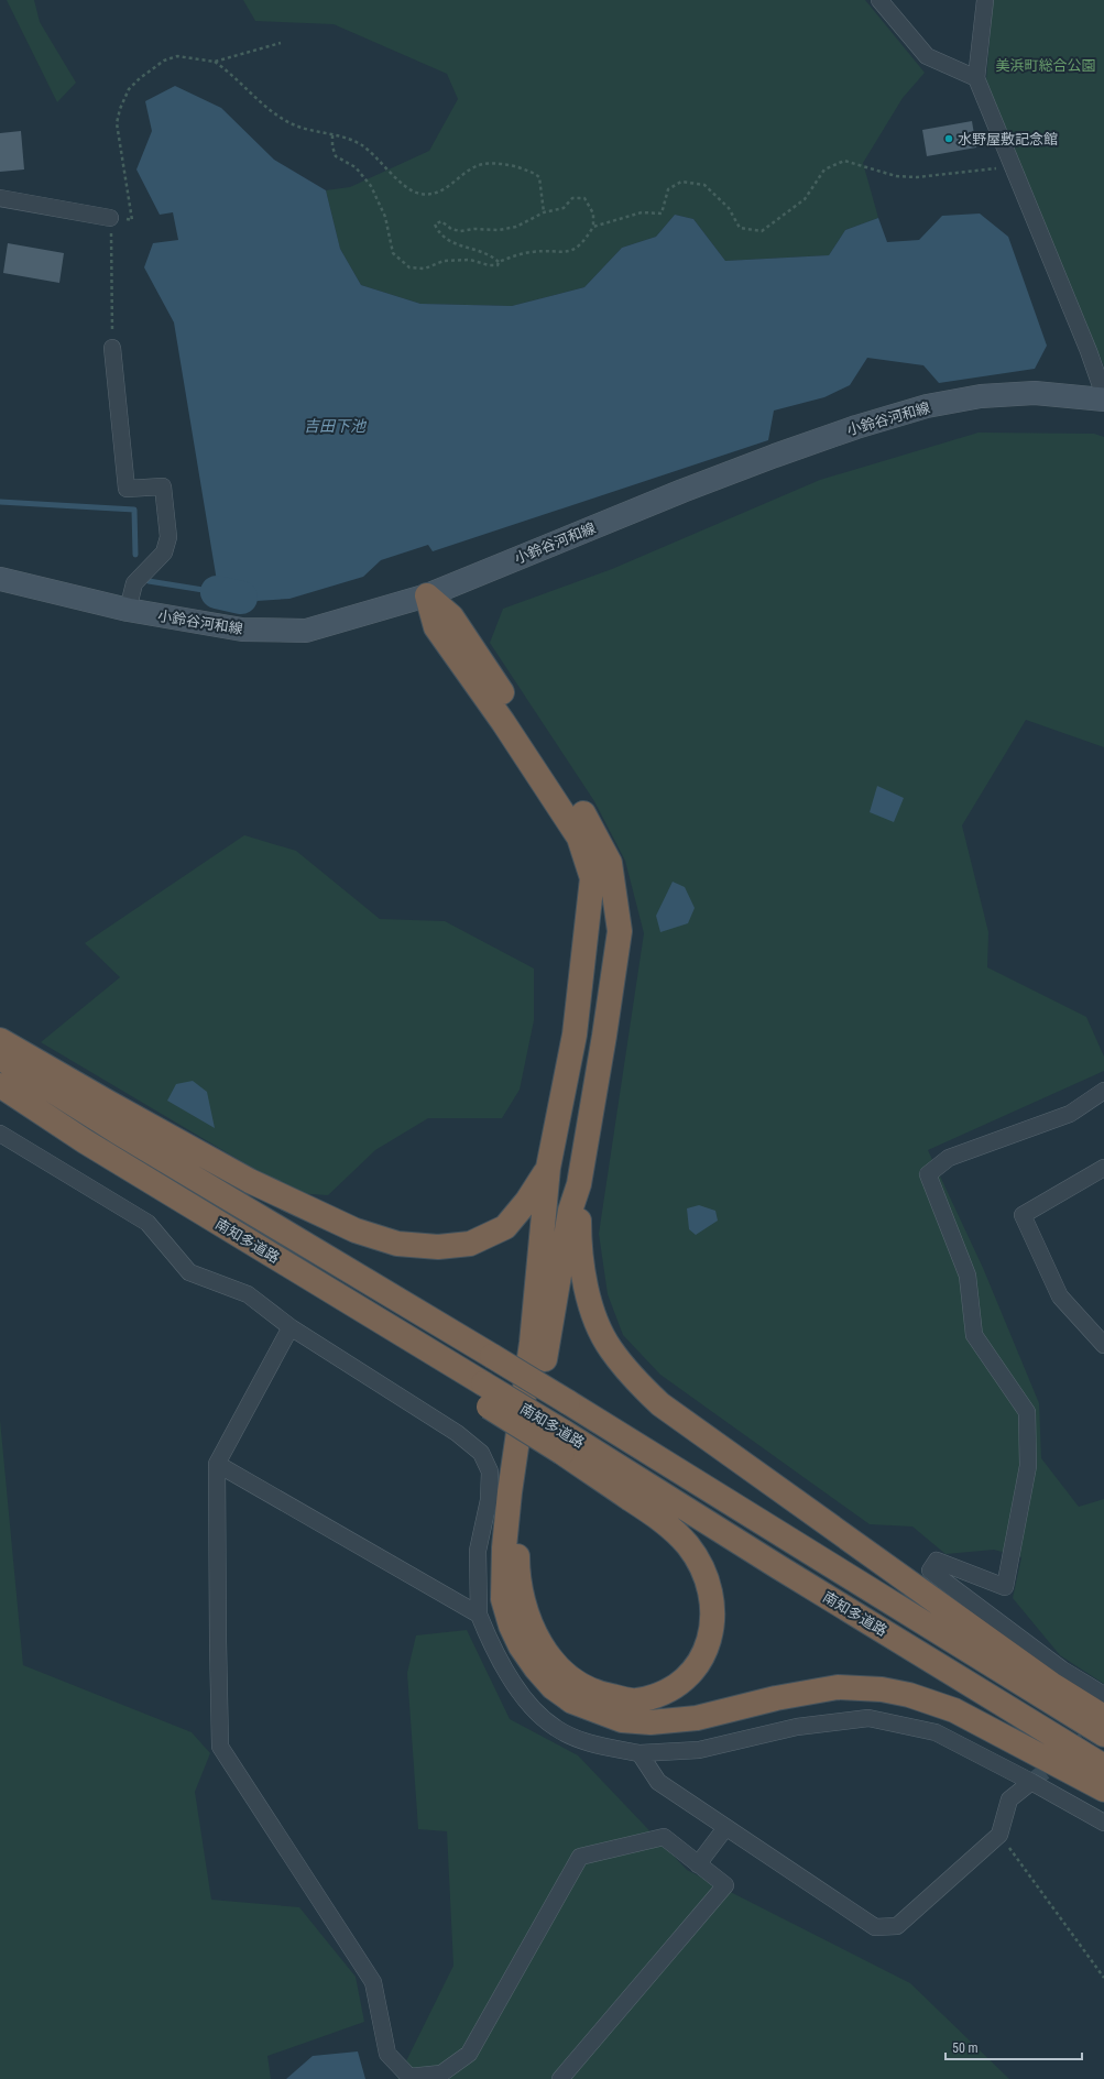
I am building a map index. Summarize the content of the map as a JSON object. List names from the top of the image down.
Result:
{
  "streets": {
    "highway": ["南知多道路"],
    "main road": ["小鈴谷河和線"]
  },
  "water": ["吉田下池"],
  "parks": ["美浜町総合公園"],
  "places": ["水野屋敷記念館"],
  "scale_bar": "50 m"
}
